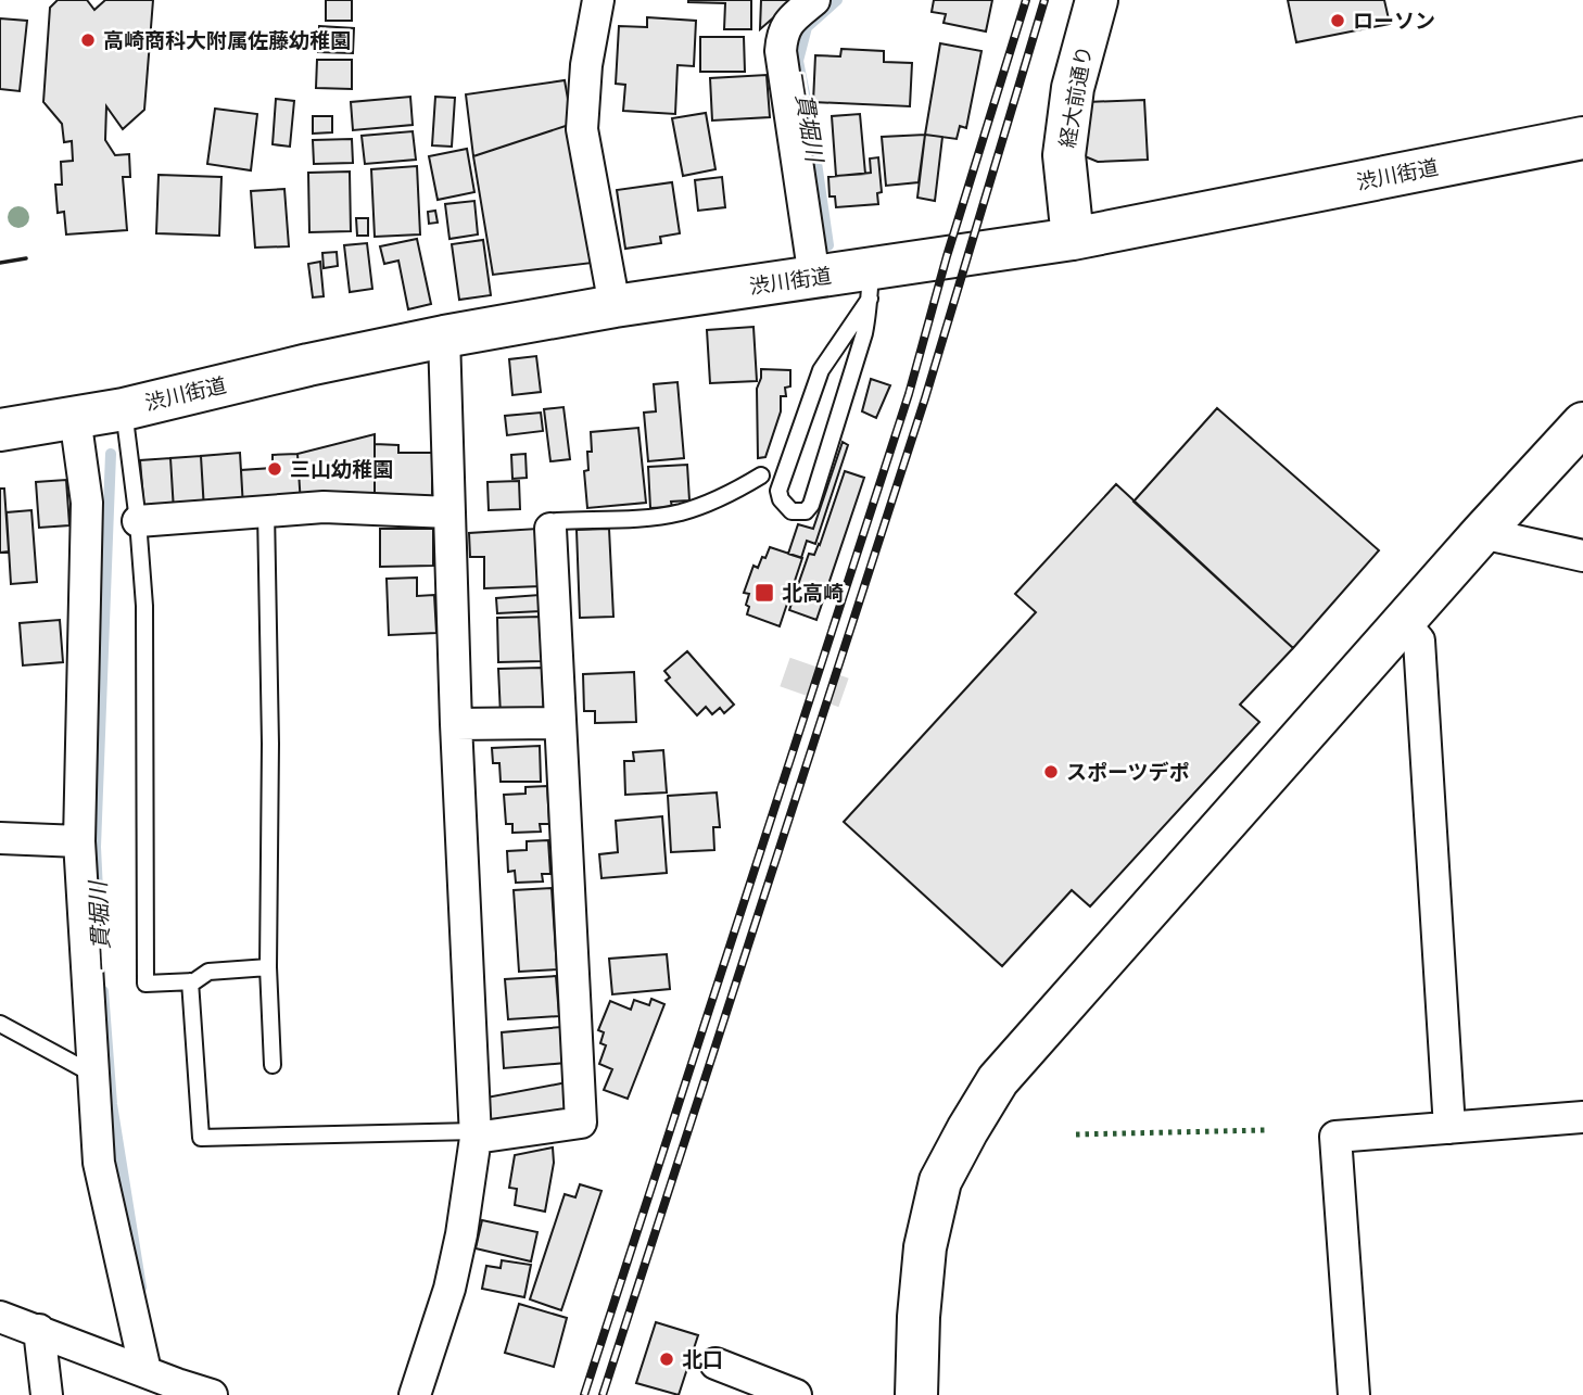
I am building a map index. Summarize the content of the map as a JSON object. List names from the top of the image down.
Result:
{
  "streets": {
    "main road": ["経大前通り", "渋川街道"]
  },
  "crossings": [
    ["経大前通り", "渋川街道"]
  ],
  "water": ["一貫堀川"],
  "places": {
    "other": [
      "ローソン",
      "高崎商科大附属佐藤幼稚園",
      "三山幼稚園",
      "スポーツデポ",
      "北口"
    ],
    "transit": ["北高崎"]
  }
}
